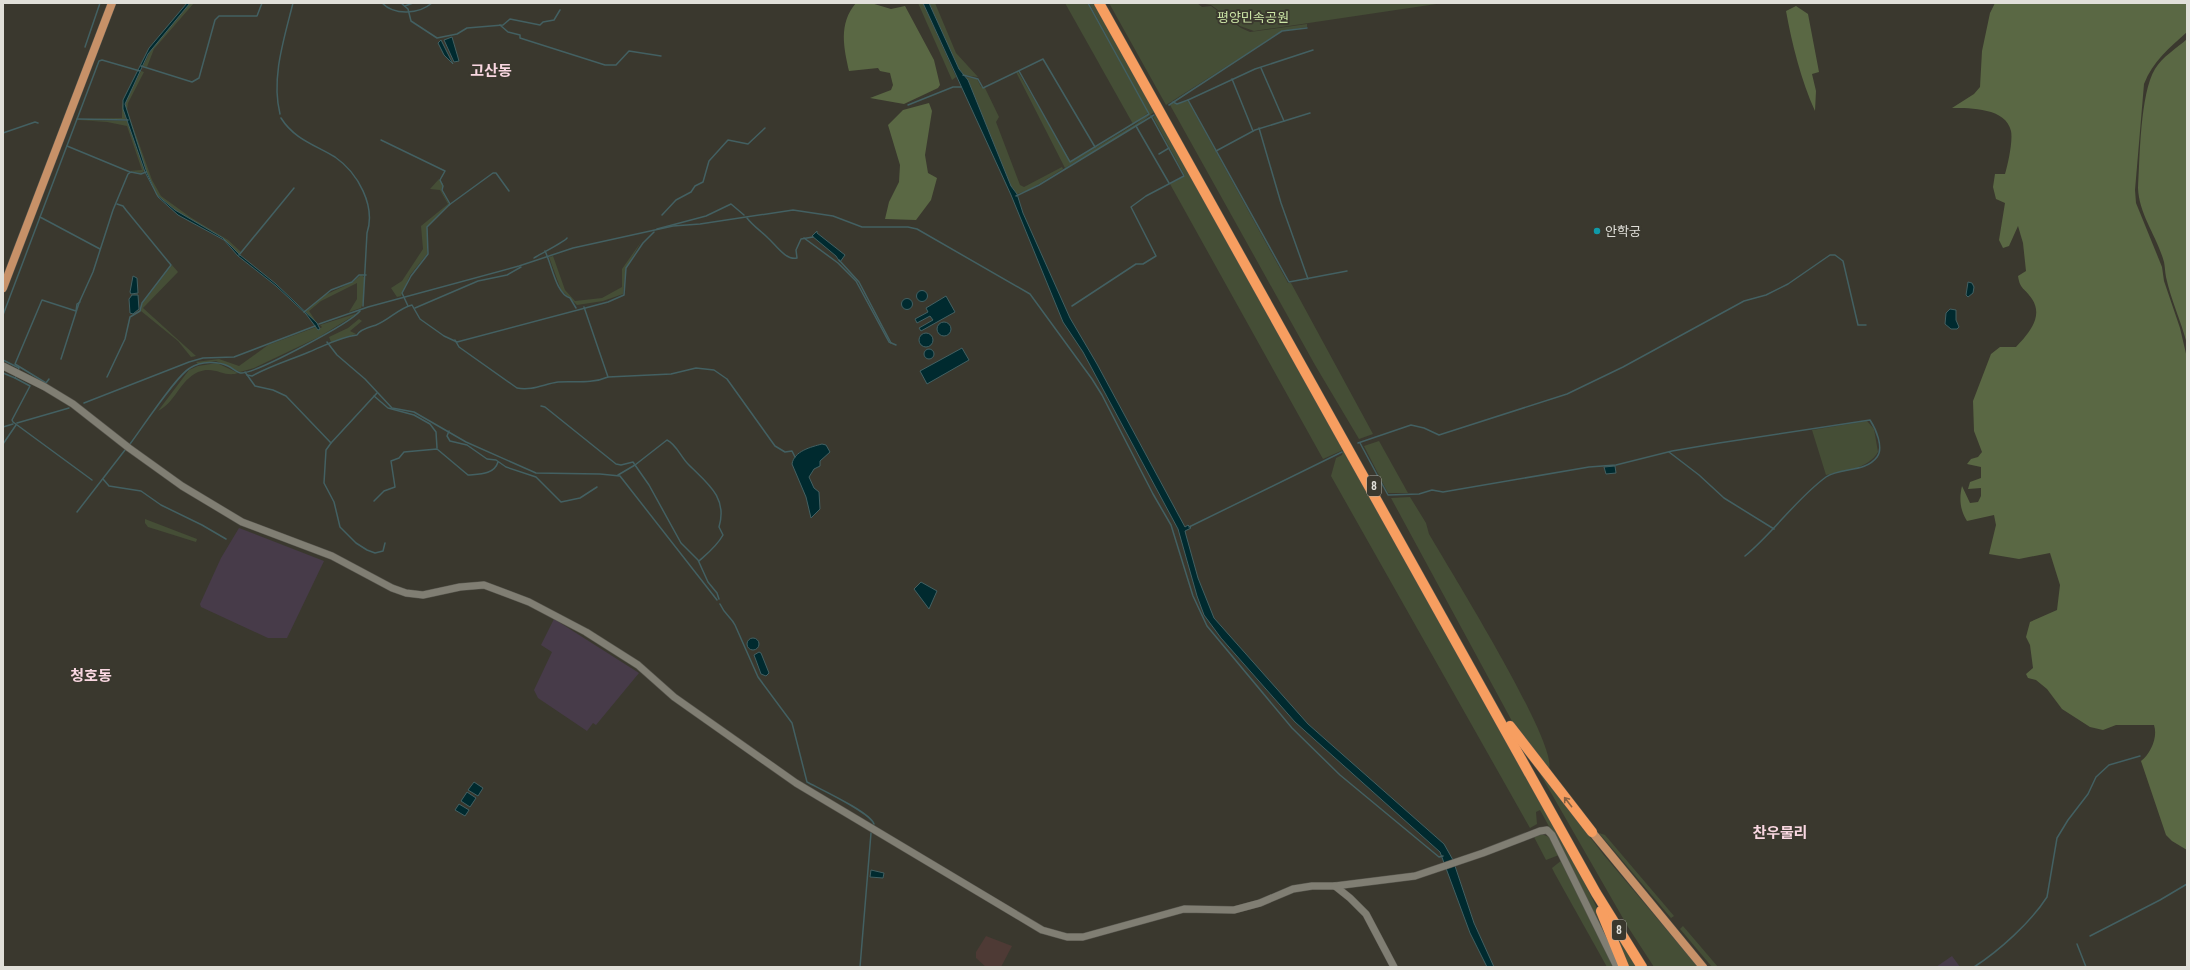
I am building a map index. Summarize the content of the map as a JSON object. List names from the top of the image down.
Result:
{
  "streets": {
    "highway": ["8"]
  },
  "districts": ["고산동", "청호동", "찬우물리"],
  "parks": ["평양민속공원"],
  "places": ["안학궁"]
}
